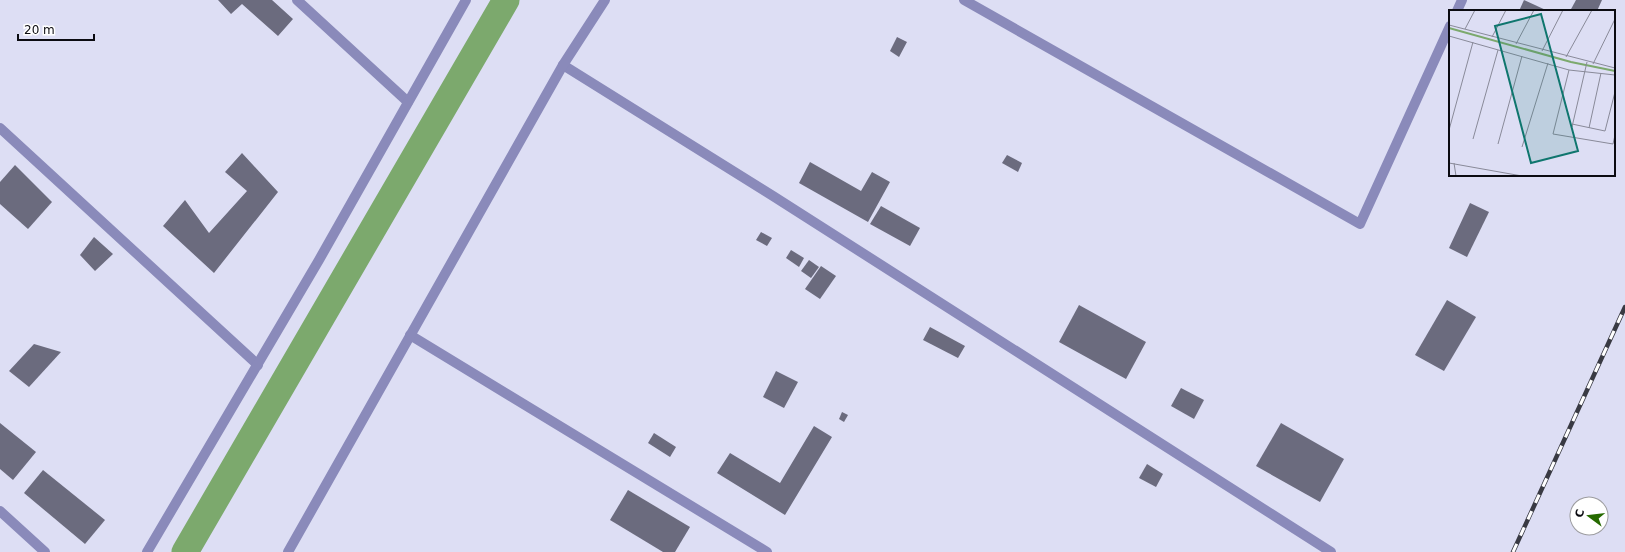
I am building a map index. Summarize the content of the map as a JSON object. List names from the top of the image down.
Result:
{
  "scale_bar": "20 m",
  "north": "left"
}
